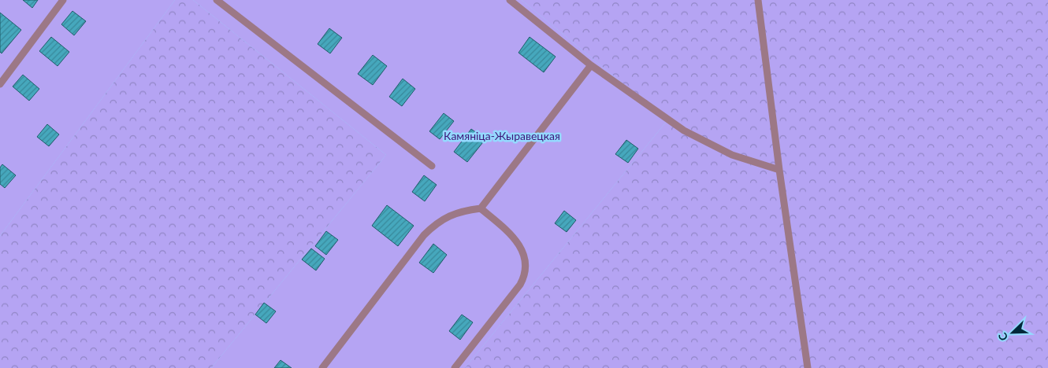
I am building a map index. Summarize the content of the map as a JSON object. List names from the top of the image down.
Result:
{
  "parks": ["Камяніца-Жыравецкая"],
  "north": "bottom left"
}
